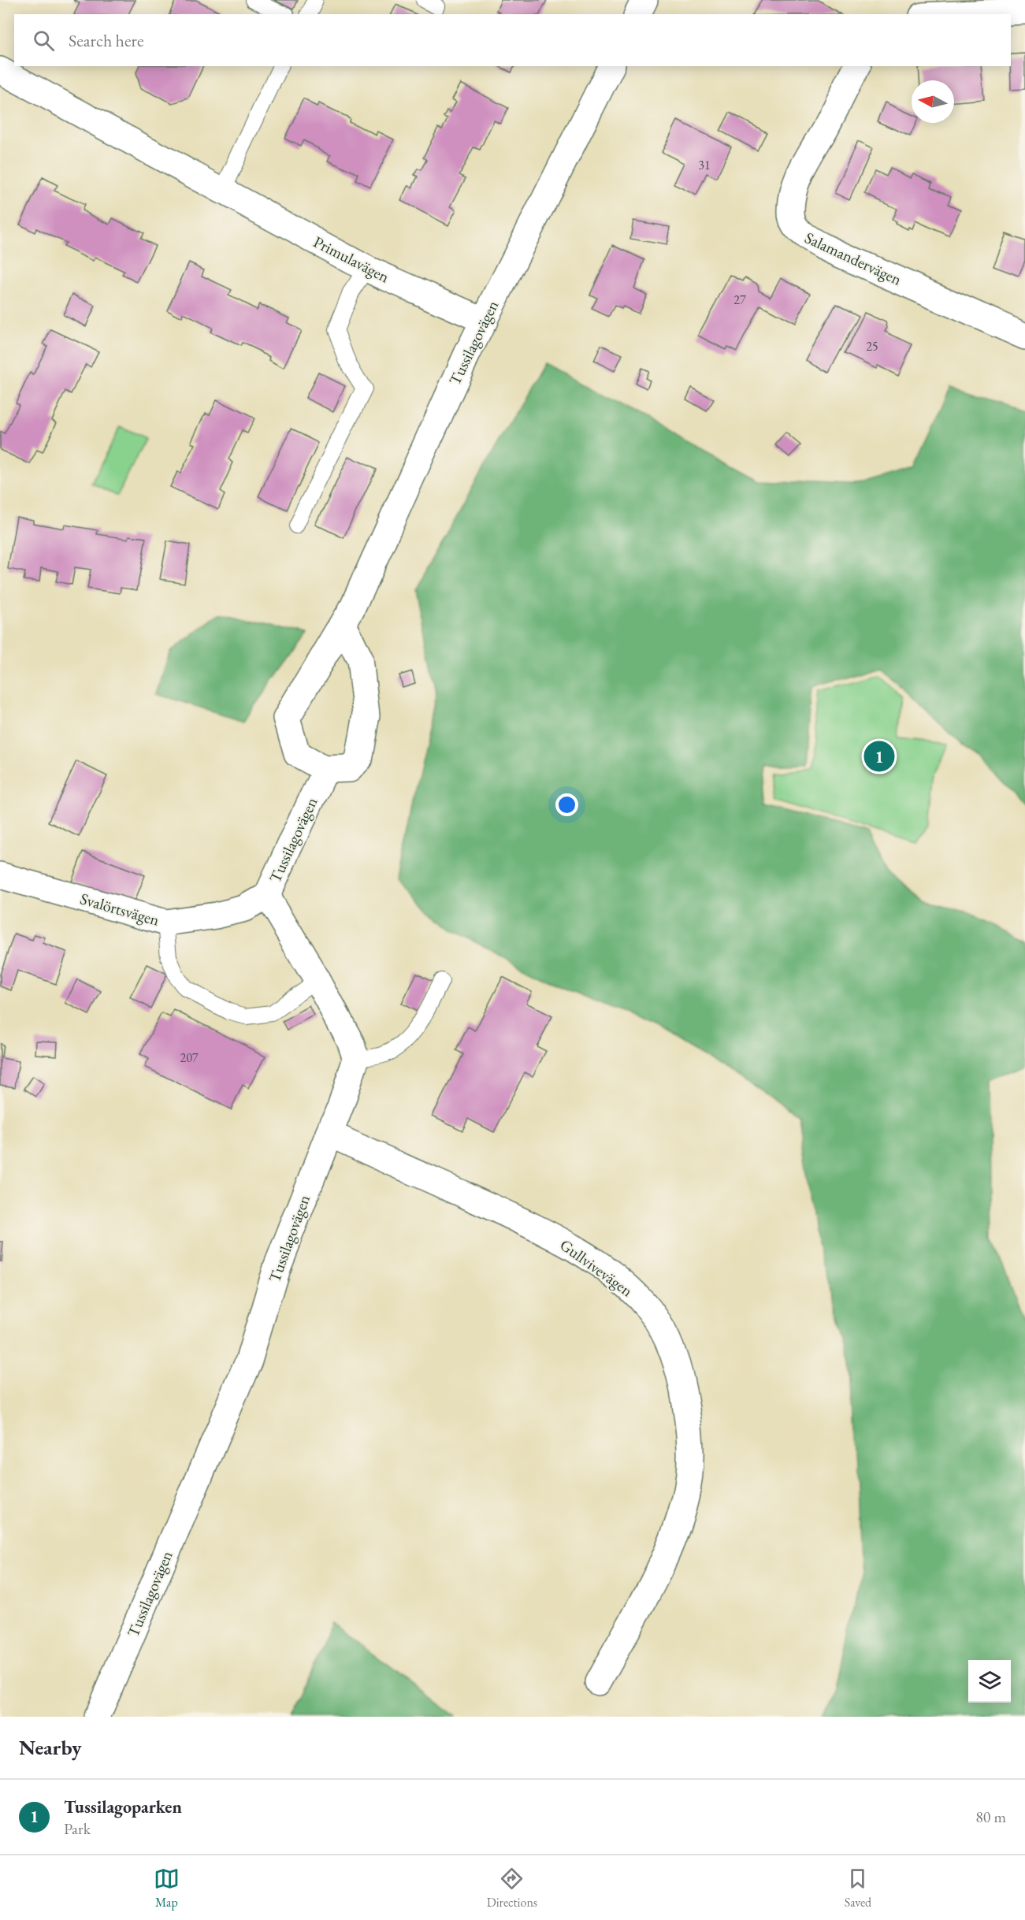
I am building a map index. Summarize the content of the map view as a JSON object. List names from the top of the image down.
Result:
{
  "streets": {
    "street": [
      "Salamandervägen",
      "Primulavägen",
      "Tussilagovägen",
      "Svalörtsvägen",
      "Gullvivevägen"
    ]
  },
  "crossings": [
    ["Primulavägen", "Tussilagovägen"],
    ["Tussilagovägen", "Svalörtsvägen"],
    ["Tussilagovägen", "Gullvivevägen"]
  ],
  "house_numbers": [
    "31",
    "27",
    "25",
    "207"
  ],
  "north": "left",
  "page": {
    "search": "Search here",
    "pins": "1",
    "heading": "Nearby",
    "list": [
      {
        "mark": "1",
        "name": "Tussilagoparken",
        "note": "Park",
        "value": "80 m"
      }
    ],
    "nav": ["Map", "Directions", "Saved"]
  }
}
